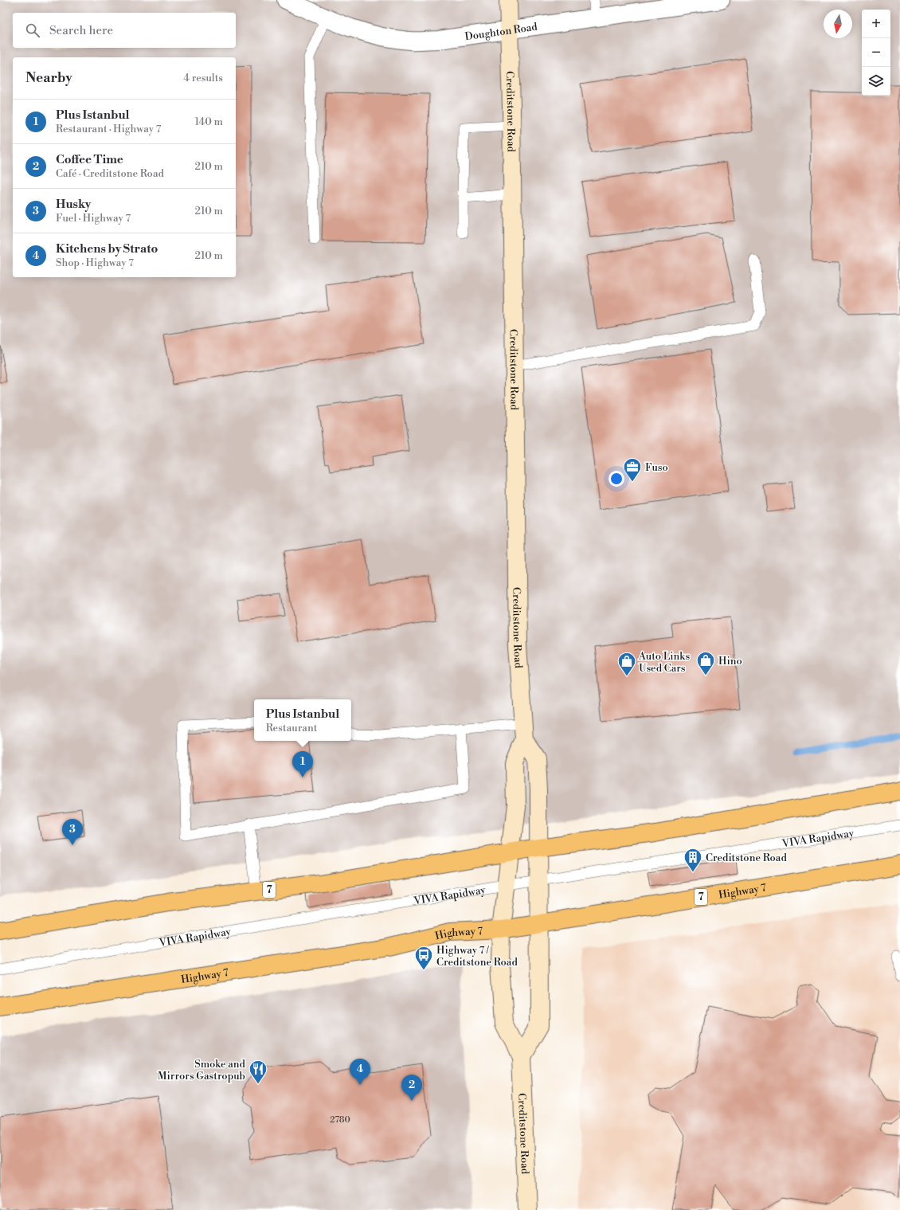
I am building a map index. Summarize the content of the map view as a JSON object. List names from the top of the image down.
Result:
{
  "streets": {
    "main road": ["7", "Highway 7"],
    "street": ["Doughton Road", "Creditstone Road"],
    "lane": ["VIVA Rapidway"]
  },
  "crossings": [
    ["Doughton Road", "Creditstone Road"],
    ["Creditstone Road", "VIVA Rapidway"],
    ["Creditstone Road", "7"],
    ["Creditstone Road", "Highway 7"]
  ],
  "places": {
    "office": ["Fuso"],
    "shop": ["Hino", "Auto Links Used Cars"],
    "building": ["Creditstone Road"],
    "bus stop": ["Highway 7 / Creditstone Road"],
    "restaurant": ["Smoke and Mirrors Gastropub"]
  },
  "house_numbers": ["2780"],
  "north": "bottom",
  "page": {
    "map_buttons": ["+", "−"],
    "search": "Search here",
    "heading": ["Nearby", "4 results"],
    "list": [
      {
        "mark": "1",
        "name": "Plus Istanbul",
        "note": "Restaurant · Highway 7",
        "value": "140 m"
      },
      {
        "mark": "2",
        "name": "Coffee Time",
        "note": "Café · Creditstone Road",
        "value": "210 m"
      },
      {
        "mark": "3",
        "name": "Husky",
        "note": "Fuel · Highway 7",
        "value": "210 m"
      },
      {
        "mark": "4",
        "name": "Kitchens by Strato",
        "note": "Shop · Highway 7",
        "value": "210 m"
      }
    ],
    "popup": ["Plus Istanbul", "Restaurant"],
    "pins": [
      "1",
      "3",
      "4",
      "2"
    ]
  }
}
